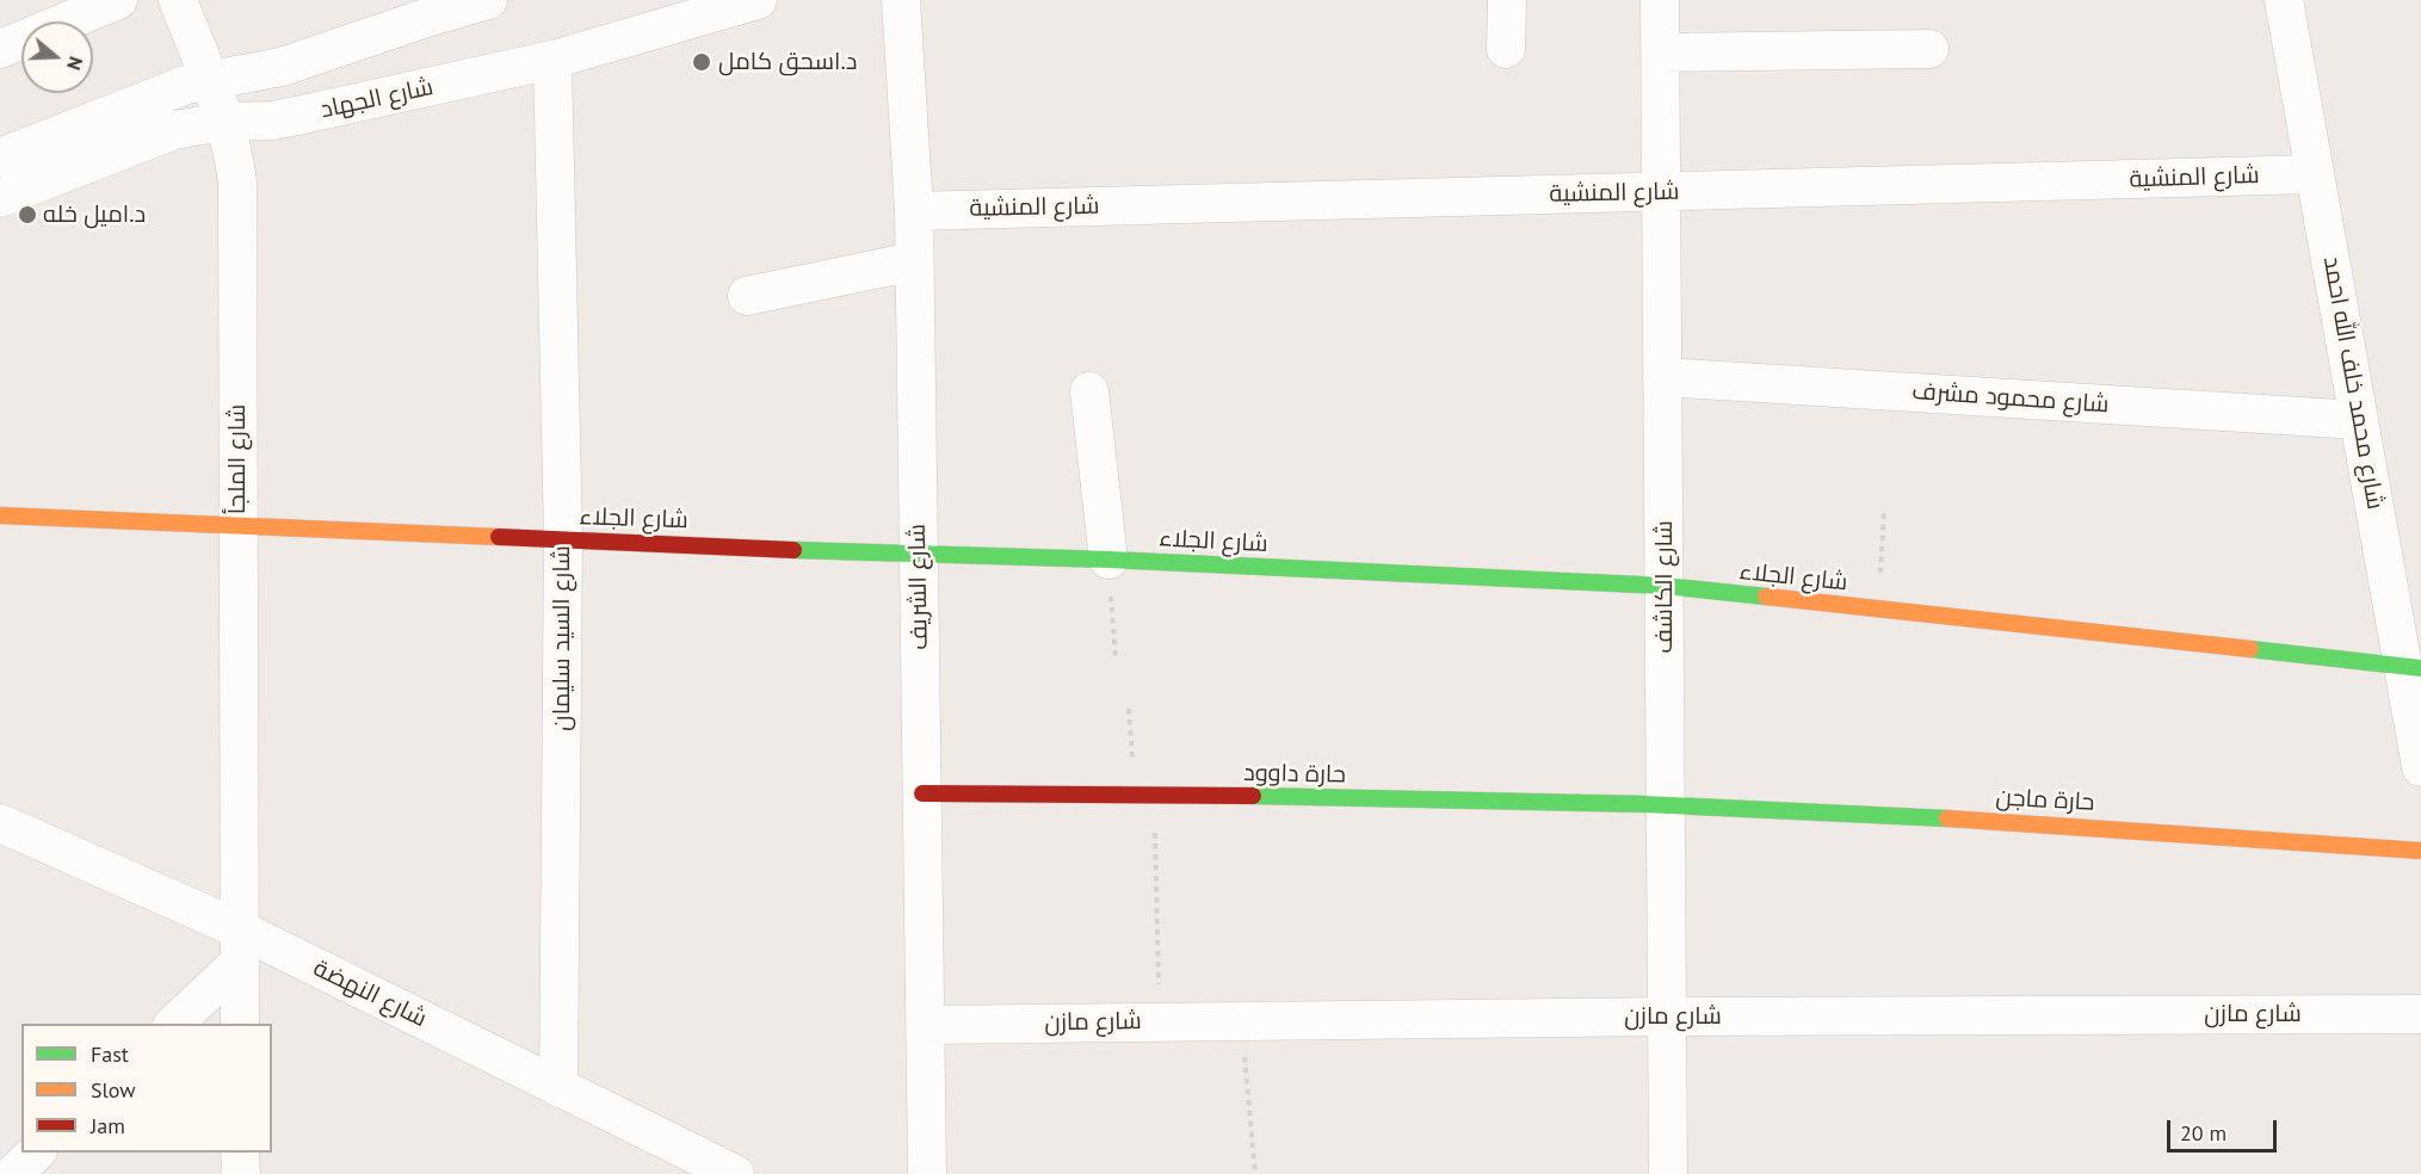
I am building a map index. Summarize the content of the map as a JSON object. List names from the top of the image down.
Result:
{
  "streets": {
    "street": [
      "شارع الجهاد",
      "شارع المنشية",
      "شارع محمد خلف الله احمد",
      "شارع محمود مشرف",
      "شارع الملجأ",
      "شارع الجلاء",
      "شارع الشريف",
      "شارع الكاشف",
      "شارع السيد سليمان",
      "حارة داوود",
      "حارة ماجن",
      "شارع النهضة",
      "شارع مازن"
    ]
  },
  "crossings": [
    ["شارع الجهاد", "شارع الملجأ"],
    ["شارع الجهاد", "شارع السيد سليمان"],
    ["شارع المنشية", "شارع محمد خلف الله احمد"],
    ["شارع المنشية", "شارع الشريف"],
    ["شارع المنشية", "شارع الكاشف"],
    ["شارع محمد خلف الله احمد", "شارع محمود مشرف"],
    ["شارع محمد خلف الله احمد", "شارع الجلاء"],
    ["شارع محمود مشرف", "شارع الكاشف"],
    ["شارع الملجأ", "شارع الجلاء"],
    ["شارع الملجأ", "شارع النهضة"],
    ["شارع الجلاء", "شارع الشريف"],
    ["شارع الجلاء", "شارع الكاشف"],
    ["شارع الجلاء", "شارع السيد سليمان"],
    ["شارع الشريف", "حارة داوود"],
    ["شارع الشريف", "شارع مازن"],
    ["شارع الكاشف", "حارة داوود"],
    ["شارع الكاشف", "حارة ماجن"],
    ["شارع الكاشف", "شارع مازن"],
    ["شارع السيد سليمان", "شارع النهضة"],
    ["حارة داوود", "حارة ماجن"]
  ],
  "places": ["د.اسحق كامل", "د.اميل خله"],
  "legend": ["Fast", "Slow", "Jam"],
  "scale_bar": "20 m",
  "north": "right"
}
